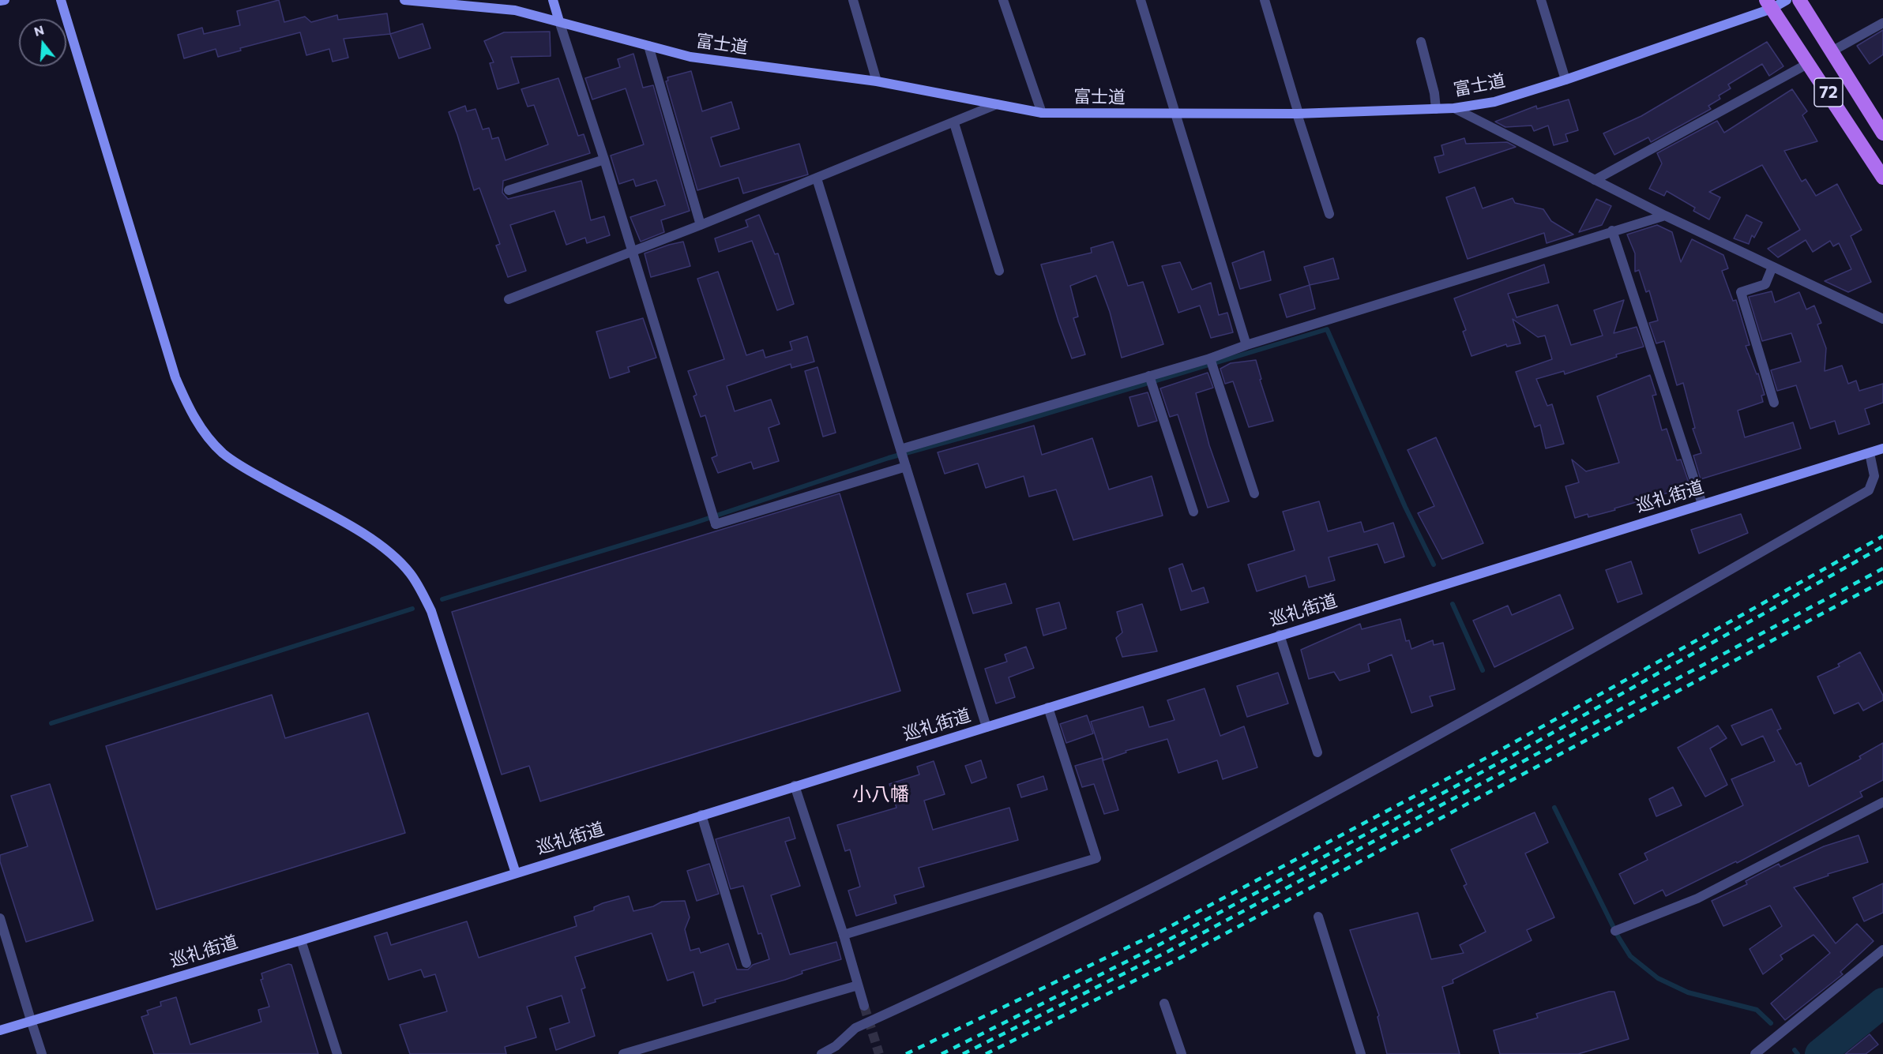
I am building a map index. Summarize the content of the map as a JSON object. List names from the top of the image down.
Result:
{
  "streets": {
    "main road": ["72"],
    "street": ["富士道", "巡礼街道"]
  },
  "crossings": [
    ["富士道", "72"]
  ],
  "districts": ["小八幡"],
  "north": "top"
}
